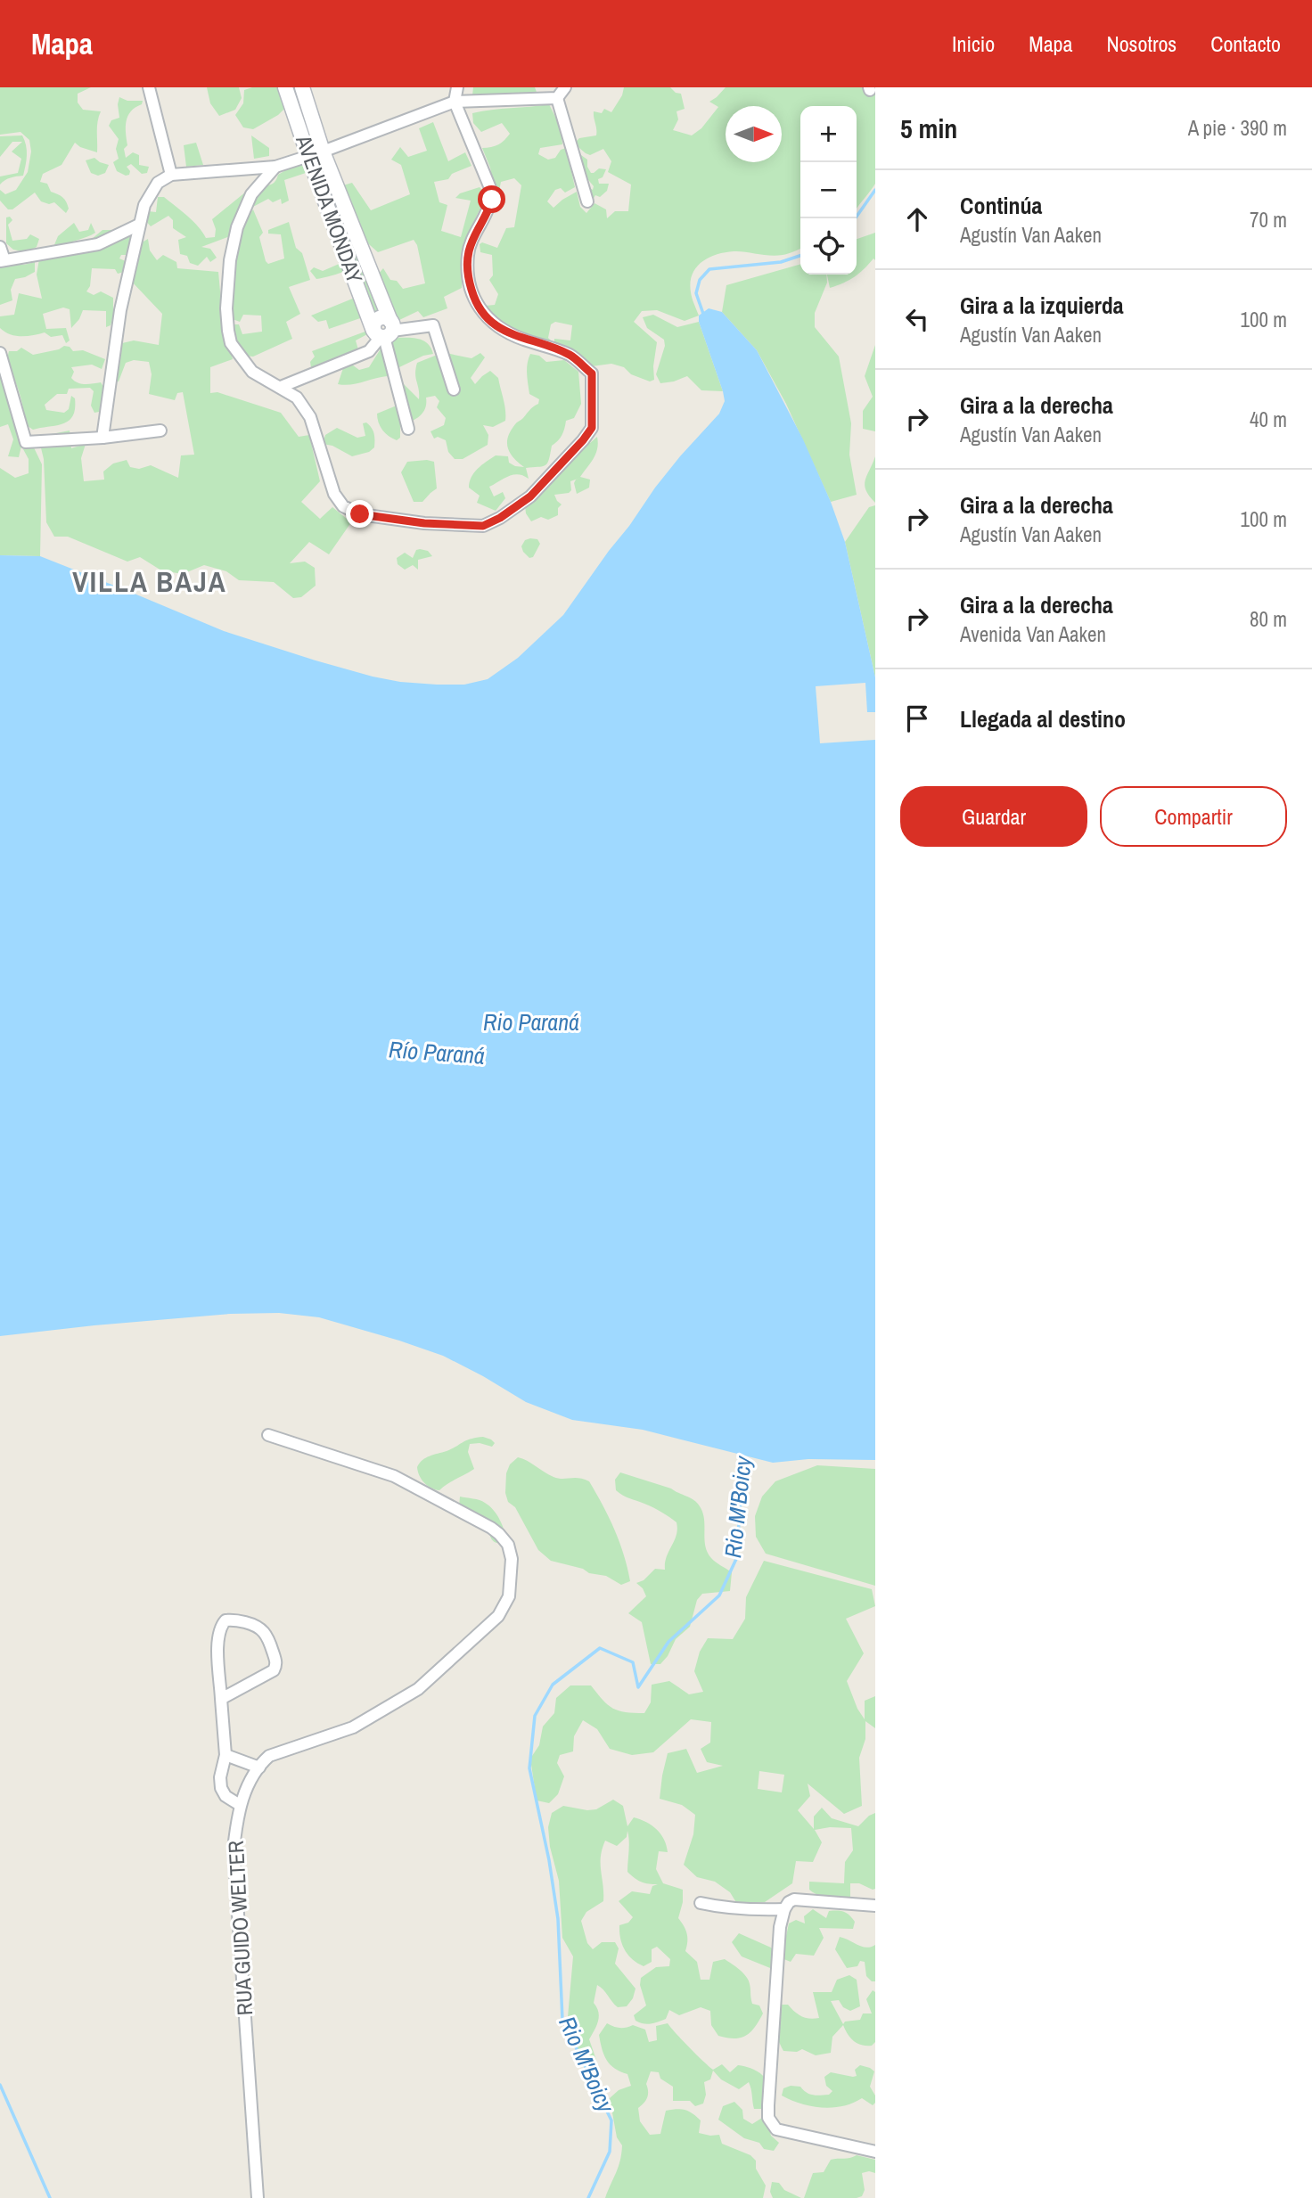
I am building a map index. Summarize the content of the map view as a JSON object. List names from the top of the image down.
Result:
{
  "streets": {
    "street": ["AVENIDA MONDAY", "RUA GUIDO WELTER"]
  },
  "districts": ["VILLA BAJA"],
  "water": ["Rio Paraná", "Río Paraná", "Rio M'Boicy"],
  "north": "right",
  "page": {
    "header": "Mapa",
    "nav": [
      "Inicio",
      "Mapa",
      "Nosotros",
      "Contacto"
    ],
    "heading": ["5 min", "A pie · 390 m"],
    "map_buttons": ["+", "−"],
    "list": [
      ["Continúa", "Agustín Van Aaken", "70 m"],
      ["Gira a la izquierda", "Agustín Van Aaken", "100 m"],
      ["Gira a la derecha", "Agustín Van Aaken", "40 m"],
      ["Gira a la derecha", "Agustín Van Aaken", "100 m"],
      ["Gira a la derecha", "Avenida Van Aaken", "80 m"],
      "Llegada al destino"
    ],
    "buttons": ["Guardar", "Compartir"]
  }
}
